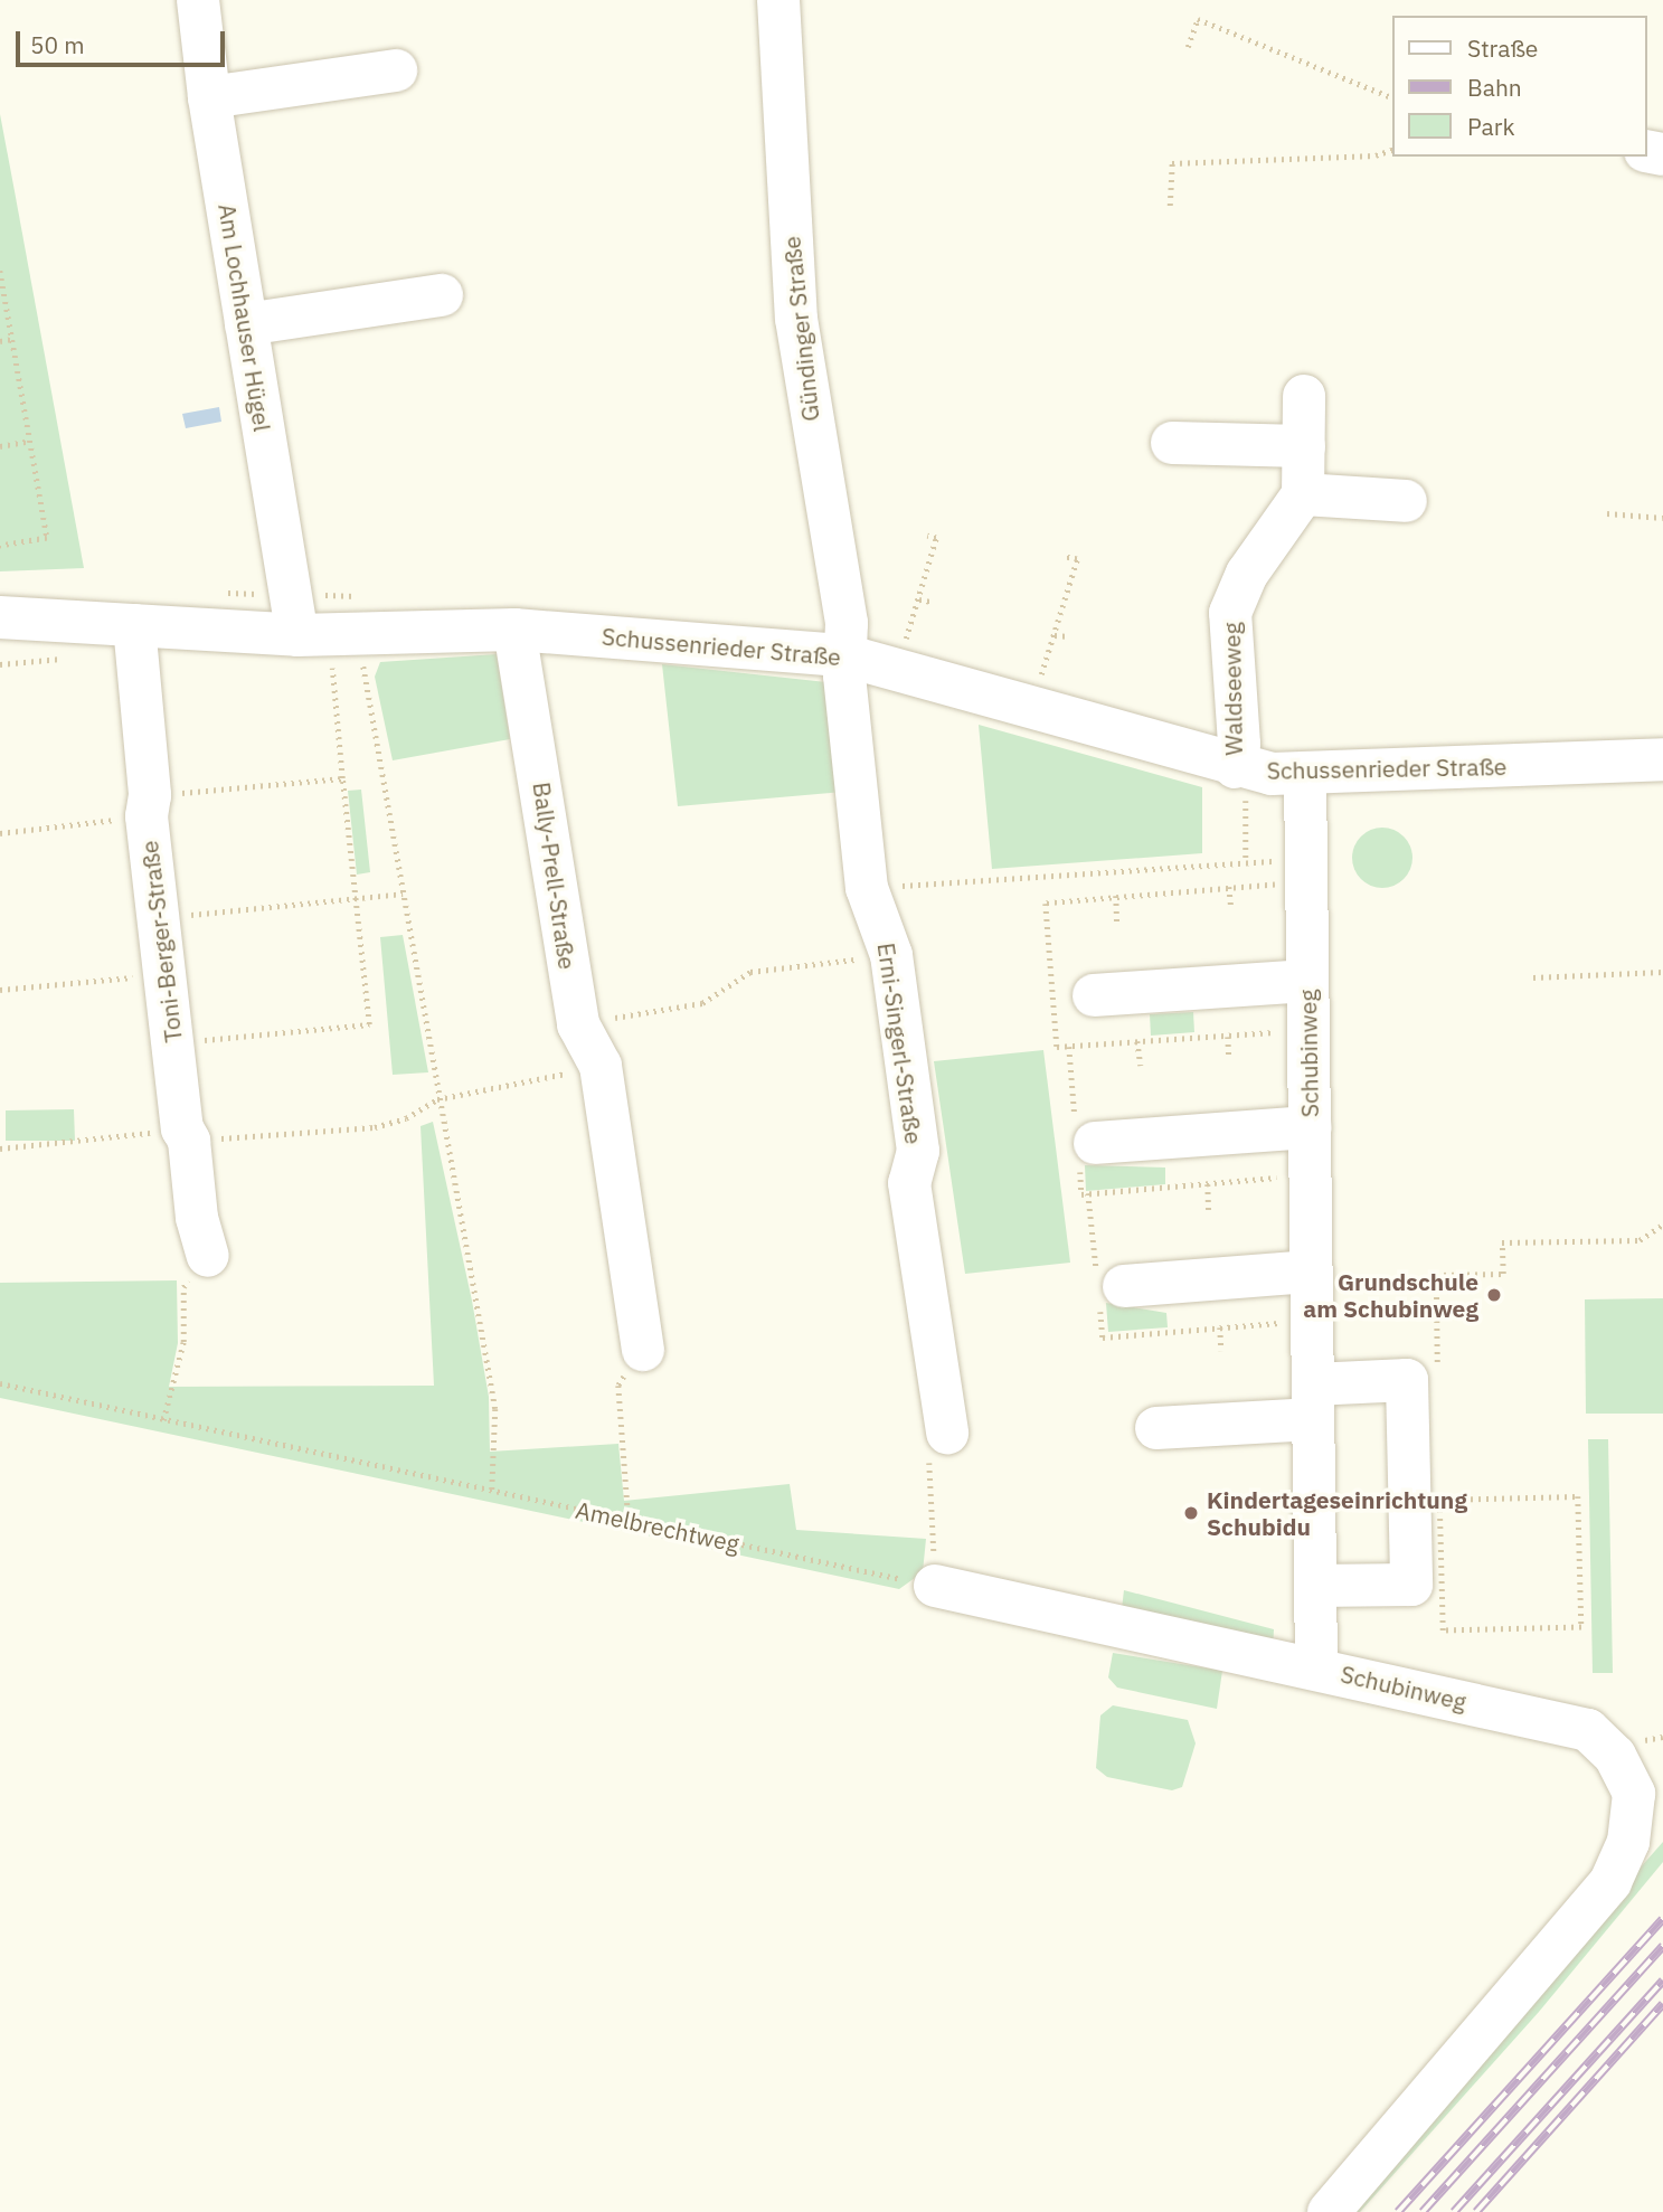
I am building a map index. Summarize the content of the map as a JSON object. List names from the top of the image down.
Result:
{
  "streets": {
    "street": [
      "Am Lochhauser Hügel",
      "Gündinger Straße",
      "Schussenrieder Straße",
      "Waldseeweg",
      "Bally-Prell-Straße",
      "Toni-Berger-Straße",
      "Erni-Singerl-Straße",
      "Schubinweg"
    ],
    "path": ["Amelbrechtweg"]
  },
  "crossings": [
    ["Am Lochhauser Hügel", "Schussenrieder Straße"],
    ["Gündinger Straße", "Schussenrieder Straße"],
    ["Gündinger Straße", "Erni-Singerl-Straße"],
    ["Schussenrieder Straße", "Waldseeweg"],
    ["Schussenrieder Straße", "Bally-Prell-Straße"],
    ["Schussenrieder Straße", "Toni-Berger-Straße"],
    ["Schussenrieder Straße", "Erni-Singerl-Straße"],
    ["Schussenrieder Straße", "Schubinweg"]
  ],
  "places": ["Grundschule am Schubinweg", "Kindertageseinrichtung Schubidu"],
  "legend": ["Straße", "Bahn", "Park"],
  "scale_bar": "50 m"
}
